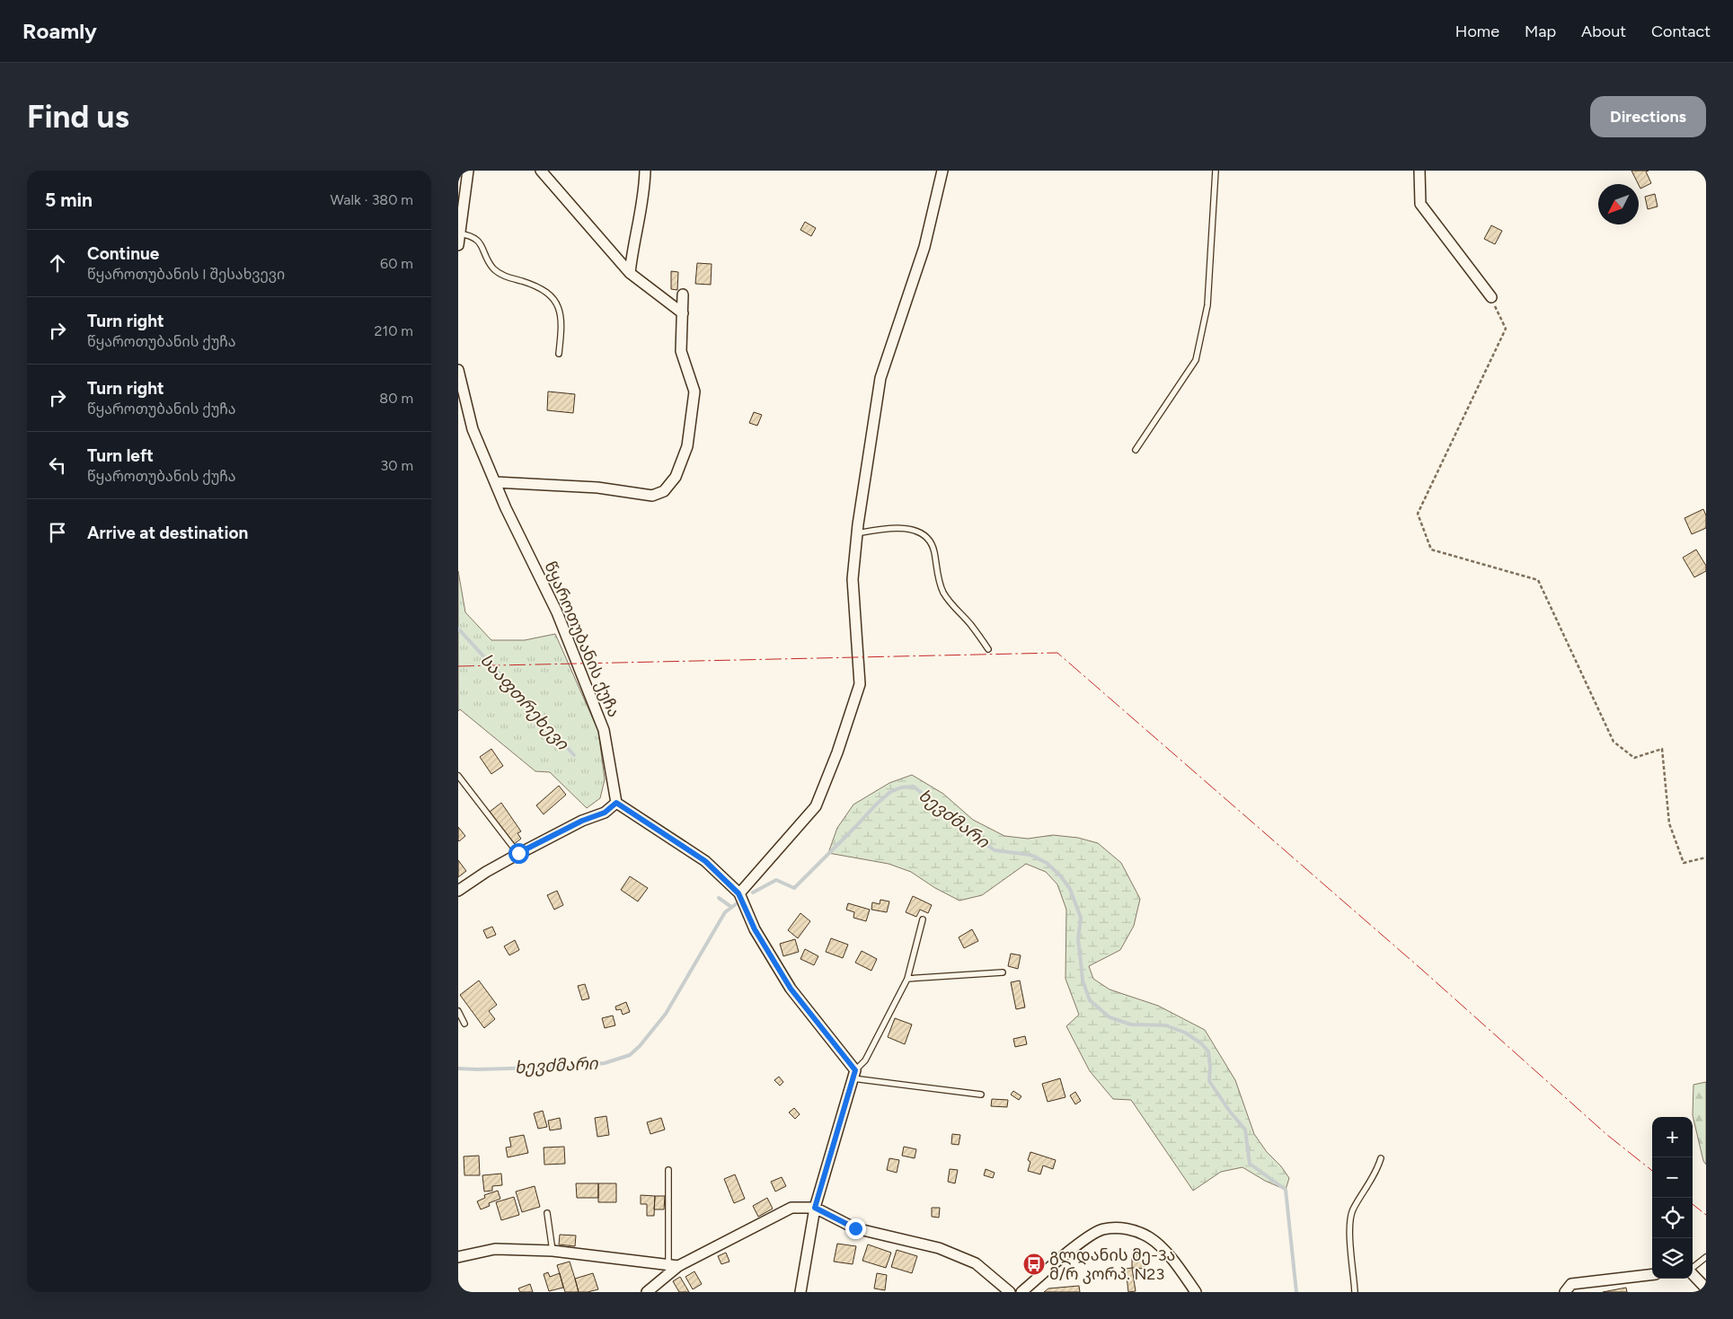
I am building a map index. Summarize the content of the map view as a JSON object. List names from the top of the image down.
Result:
{
  "streets": {
    "street": ["წყაროთუბანის ქუჩა"]
  },
  "water": ["სააფთრეხევი", "ხევძმარი"],
  "places": {
    "bus stop": ["გლდანის მე-3ა მ/რ კორპ. N23"]
  },
  "north": "bottom left",
  "page": {
    "header": "Roamly",
    "nav": [
      "Home",
      "Map",
      "About",
      "Contact"
    ],
    "buttons": "Directions",
    "title": "Find us",
    "heading": ["5 min", "Walk · 380 m"],
    "list": [
      ["Continue", "წყაროთუბანის I შესახვევი", "60 m"],
      ["Turn right", "წყაროთუბანის ქუჩა", "210 m"],
      ["Turn right", "წყაროთუბანის ქუჩა", "80 m"],
      ["Turn left", "წყაროთუბანის ქუჩა", "30 m"],
      "Arrive at destination"
    ],
    "map_buttons": ["+", "−"]
  }
}
